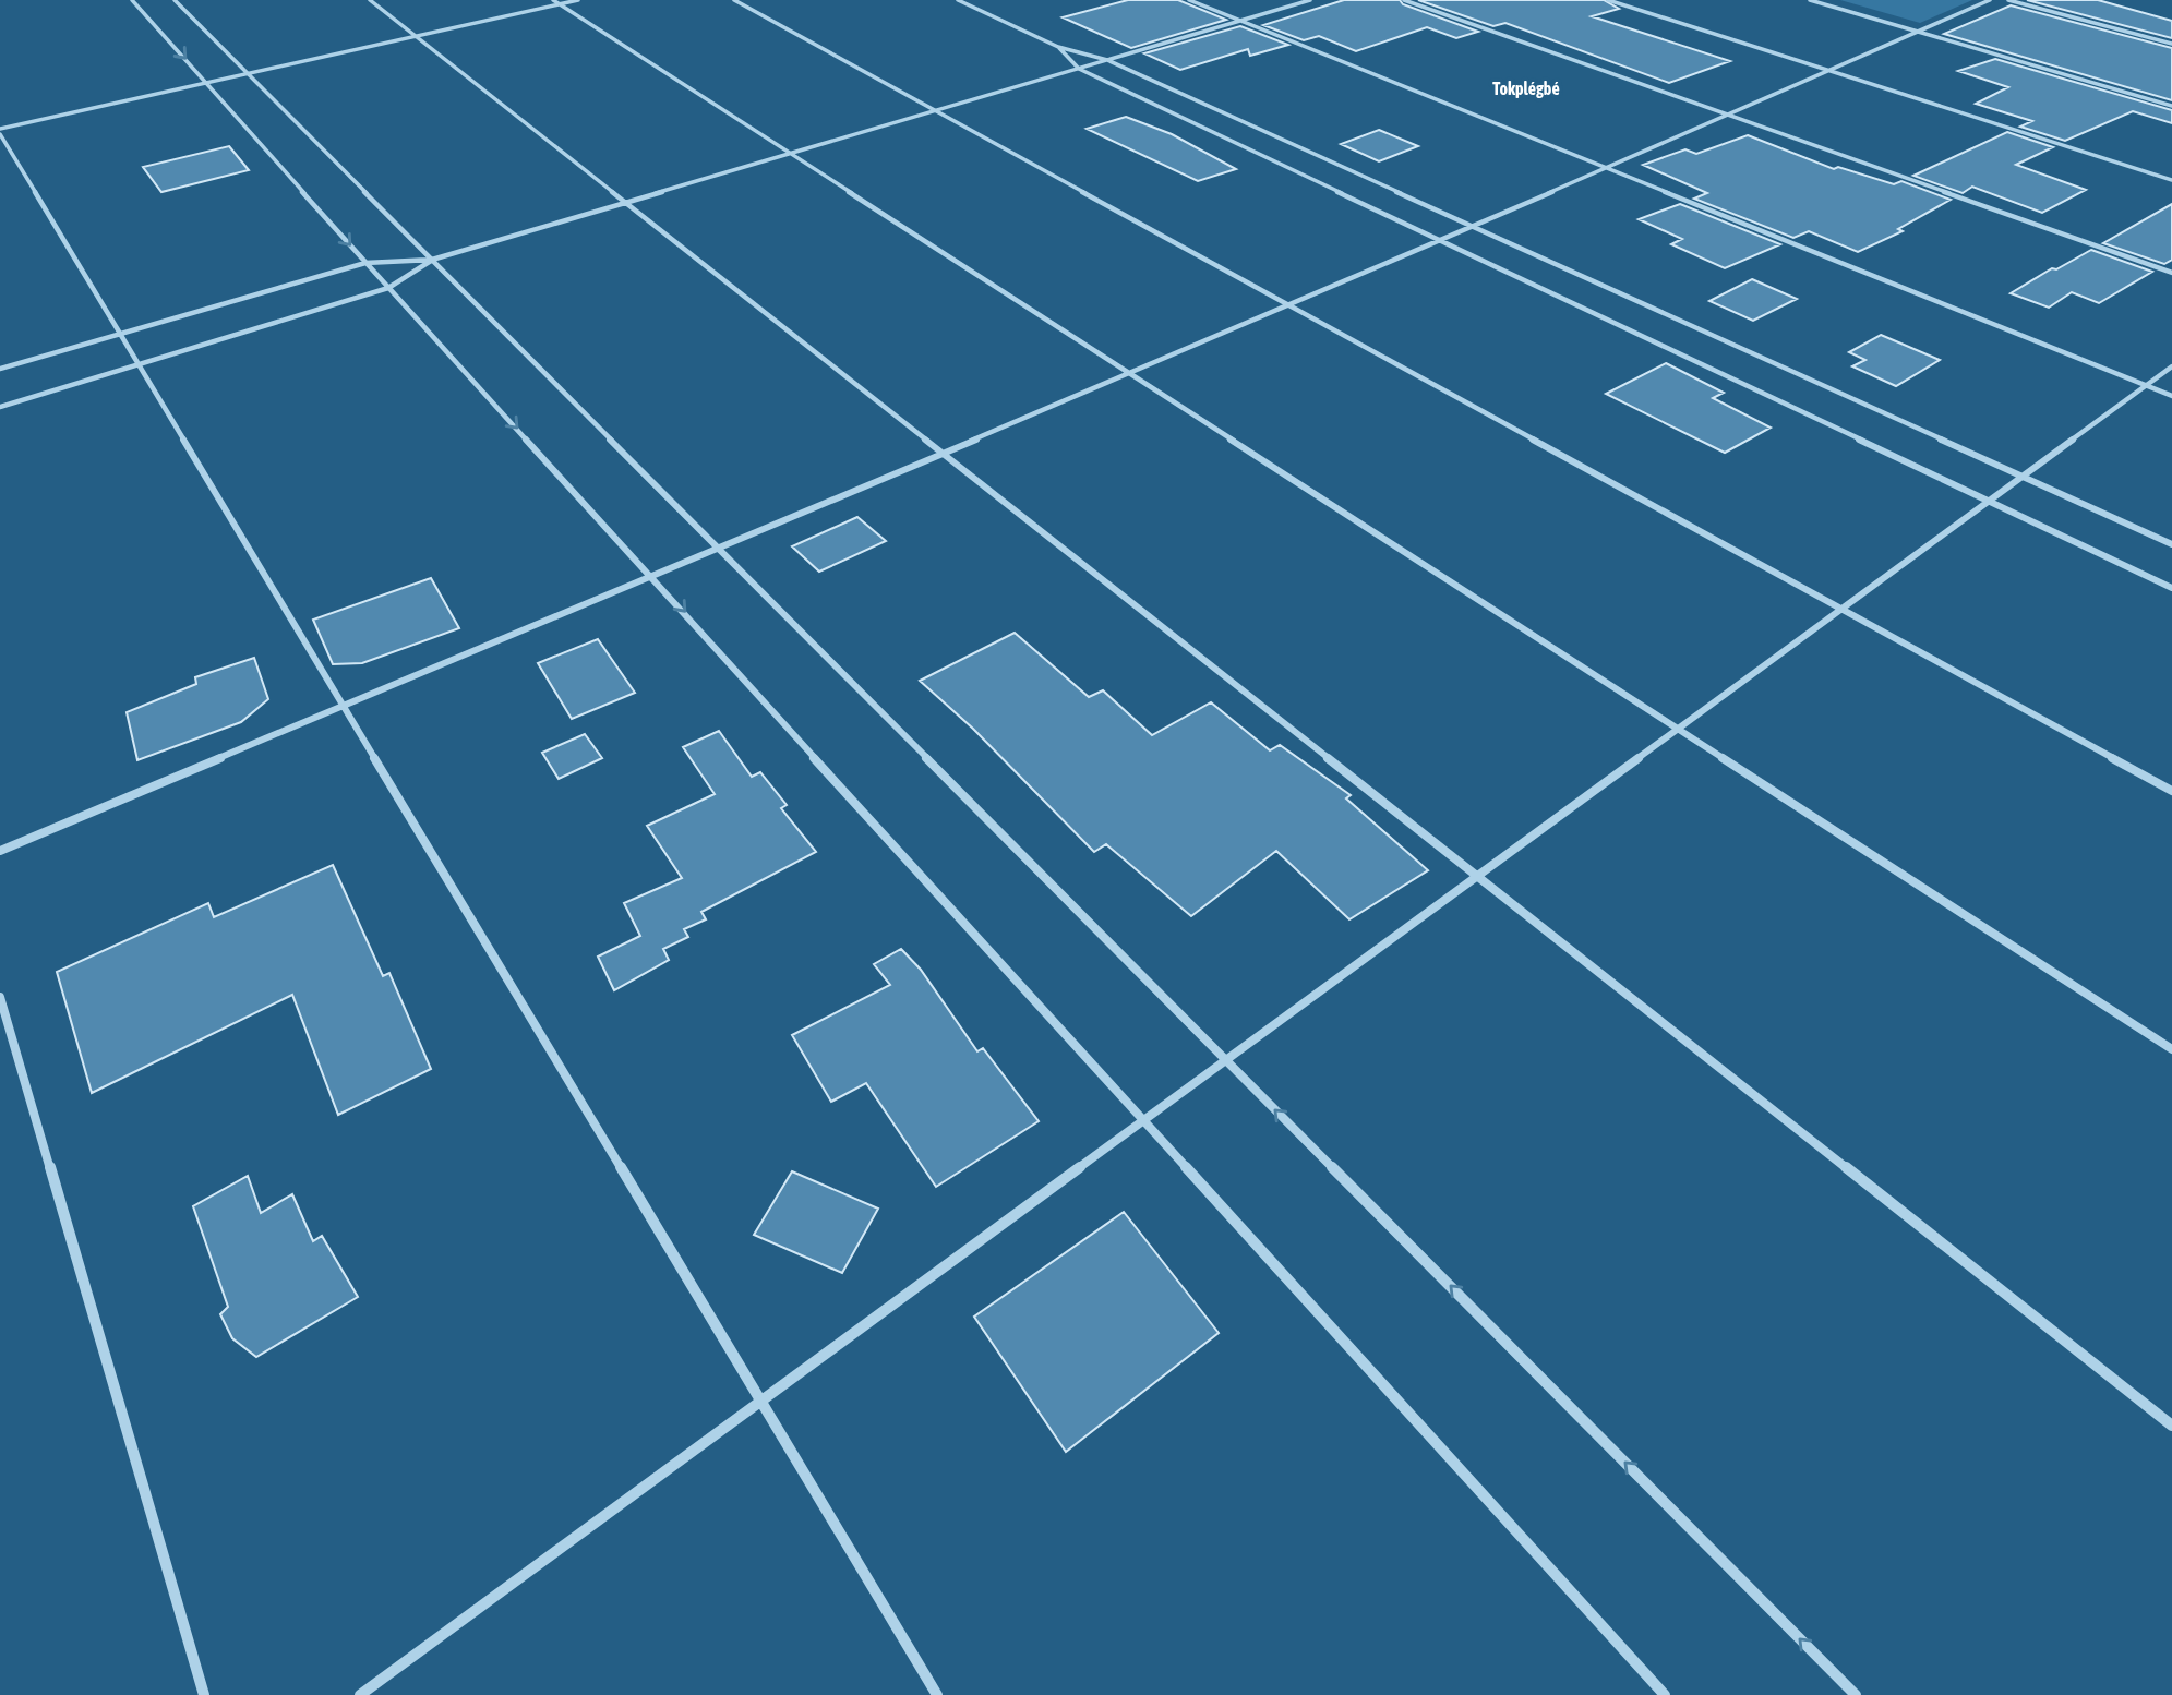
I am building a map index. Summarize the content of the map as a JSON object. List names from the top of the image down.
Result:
{
  "districts": ["Tokplégbé"]
}
